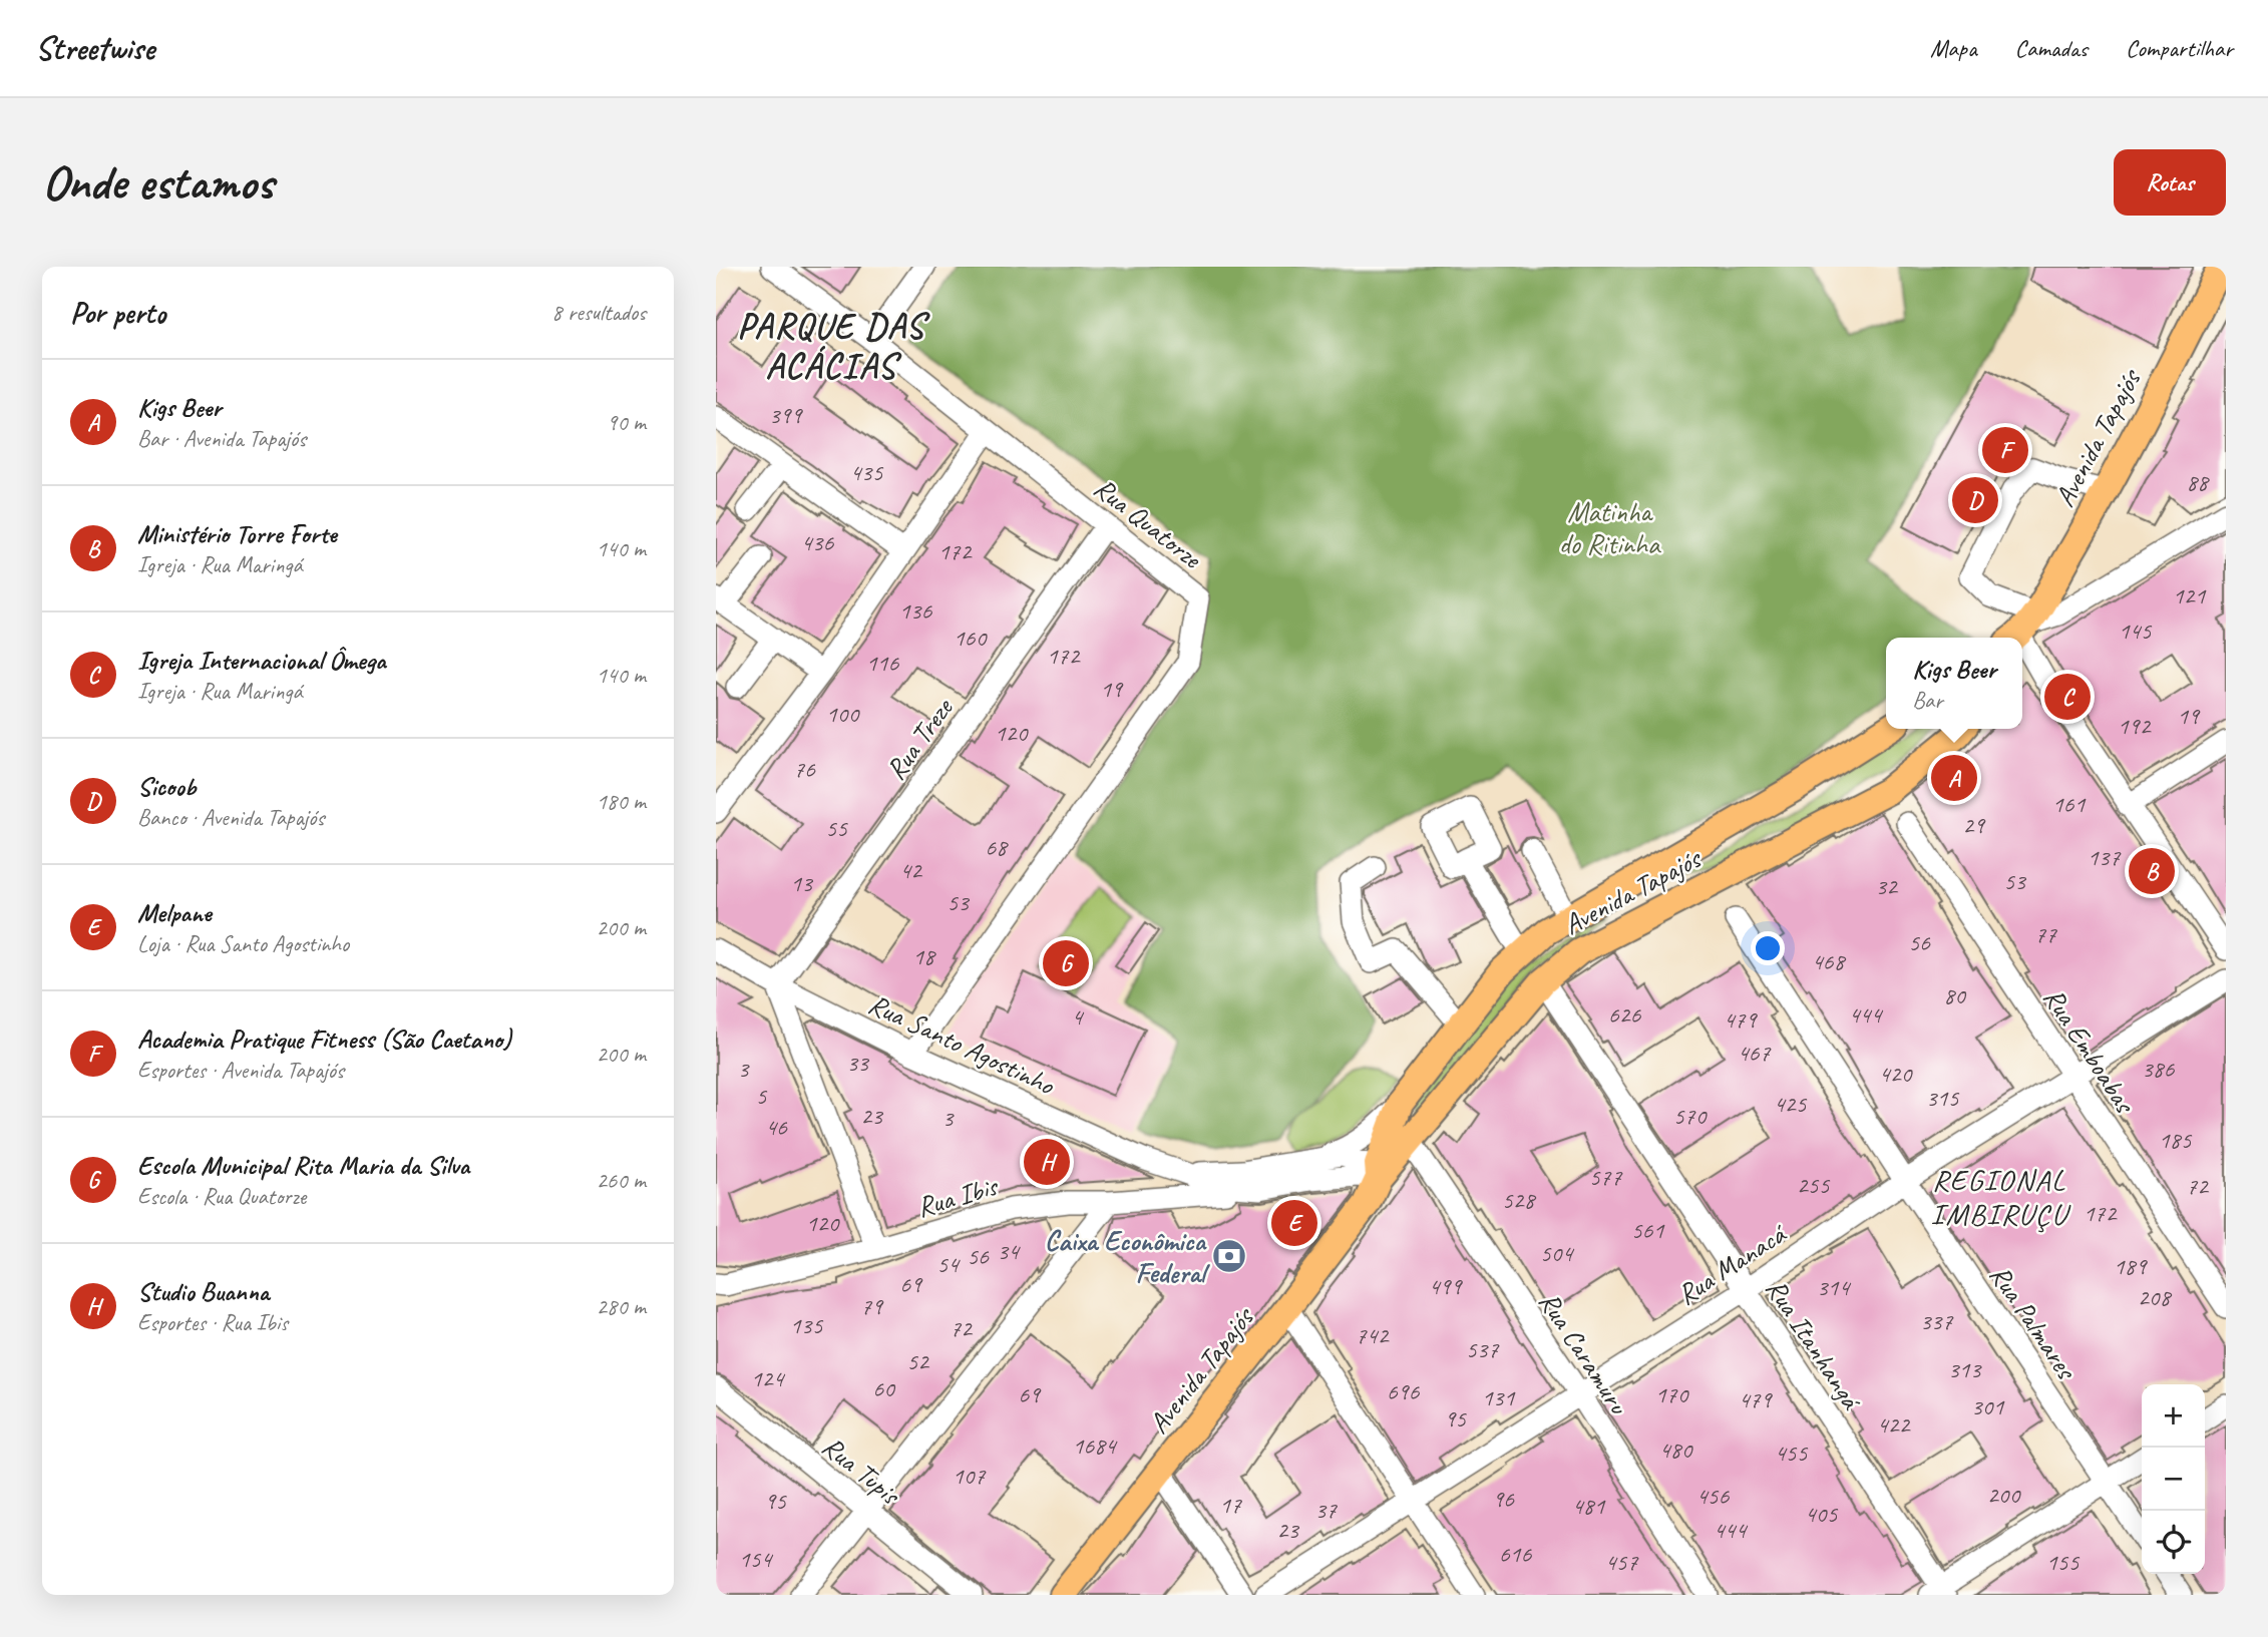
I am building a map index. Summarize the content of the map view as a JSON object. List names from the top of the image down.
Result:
{
  "streets": {
    "main road": ["Avenida Tapajós"],
    "street": [
      "Rua Quatorze",
      "Rua Treze",
      "Rua Santo Agostinho",
      "Rua Emboabas",
      "Rua Ibis",
      "Rua Manacá",
      "Rua Palmares",
      "Rua Itanhangá",
      "Rua Caramuru",
      "Rua Tupis"
    ]
  },
  "crossings": [
    ["Avenida Tapajós", "Rua Santo Agostinho"],
    ["Avenida Tapajós", "Rua Itanhangá"],
    ["Avenida Tapajós", "Rua Caramuru"],
    ["Rua Quatorze", "Rua Treze"],
    ["Rua Quatorze", "Rua Santo Agostinho"],
    ["Rua Treze", "Rua Santo Agostinho"],
    ["Rua Santo Agostinho", "Rua Ibis"],
    ["Rua Emboabas", "Rua Manacá"],
    ["Rua Manacá", "Rua Palmares"],
    ["Rua Manacá", "Rua Itanhangá"],
    ["Rua Manacá", "Rua Caramuru"]
  ],
  "districts": ["PARQUE DAS ACÁCIAS", "REGIONAL IMBIRUÇU"],
  "parks": ["Matinha do Ritinha"],
  "places": {
    "bank": ["Caixa Econômica Federal"]
  },
  "house_numbers": [
    "399",
    "435",
    "88",
    "436",
    "172",
    "121",
    "136",
    "145",
    "160",
    "172",
    "116",
    "19",
    "100",
    "19",
    "192",
    "120",
    "76",
    "161",
    "29",
    "55",
    "68",
    "137",
    "42",
    "53",
    "13",
    "32",
    "53",
    "77",
    "56",
    "18",
    "468",
    "80",
    "626",
    "444",
    "4",
    "479",
    "467",
    "33",
    "3",
    "386",
    "420",
    "5",
    "315",
    "425",
    "23",
    "570",
    "3",
    "46",
    "185",
    "577",
    "255",
    "72",
    "528",
    "172",
    "120",
    "561",
    "34",
    "504",
    "56",
    "54",
    "189",
    "69",
    "499",
    "314",
    "208",
    "79",
    "337",
    "135",
    "72",
    "742",
    "537",
    "52",
    "313",
    "124",
    "60",
    "696",
    "69",
    "170",
    "131",
    "479",
    "301",
    "95",
    "422",
    "1684",
    "480",
    "455",
    "107",
    "200",
    "456",
    "96",
    "95",
    "17",
    "481",
    "37",
    "405",
    "23",
    "444",
    "616",
    "154",
    "457",
    "155"
  ],
  "page": {
    "header": "Streetwise",
    "nav": ["Mapa", "Camadas", "Compartilhar"],
    "buttons": "Rotas",
    "title": "Onde estamos",
    "heading": ["Por perto", "8 resultados"],
    "list": [
      {
        "mark": "A",
        "name": "Kigs Beer",
        "note": "Bar · Avenida Tapajós",
        "value": "90 m"
      },
      {
        "mark": "B",
        "name": "Ministério Torre Forte",
        "note": "Igreja · Rua Maringá",
        "value": "140 m"
      },
      {
        "mark": "C",
        "name": "Igreja Internacional Ômega",
        "note": "Igreja · Rua Maringá",
        "value": "140 m"
      },
      {
        "mark": "D",
        "name": "Sicoob",
        "note": "Banco · Avenida Tapajós",
        "value": "180 m"
      },
      {
        "mark": "E",
        "name": "Melpane",
        "note": "Loja · Rua Santo Agostinho",
        "value": "200 m"
      },
      {
        "mark": "F",
        "name": "Academia Pratique Fitness (São Caetano)",
        "note": "Esportes · Avenida Tapajós",
        "value": "200 m"
      },
      {
        "mark": "G",
        "name": "Escola Municipal Rita Maria da Silva",
        "note": "Escola · Rua Quatorze",
        "value": "260 m"
      },
      {
        "mark": "H",
        "name": "Studio Buanna",
        "note": "Esportes · Rua Ibis",
        "value": "280 m"
      }
    ],
    "pins": [
      "F",
      "D",
      "C",
      "A",
      "B",
      "G",
      "H",
      "E"
    ],
    "popup": ["Kigs Beer", "Bar"],
    "map_buttons": ["+", "−"]
  }
}
